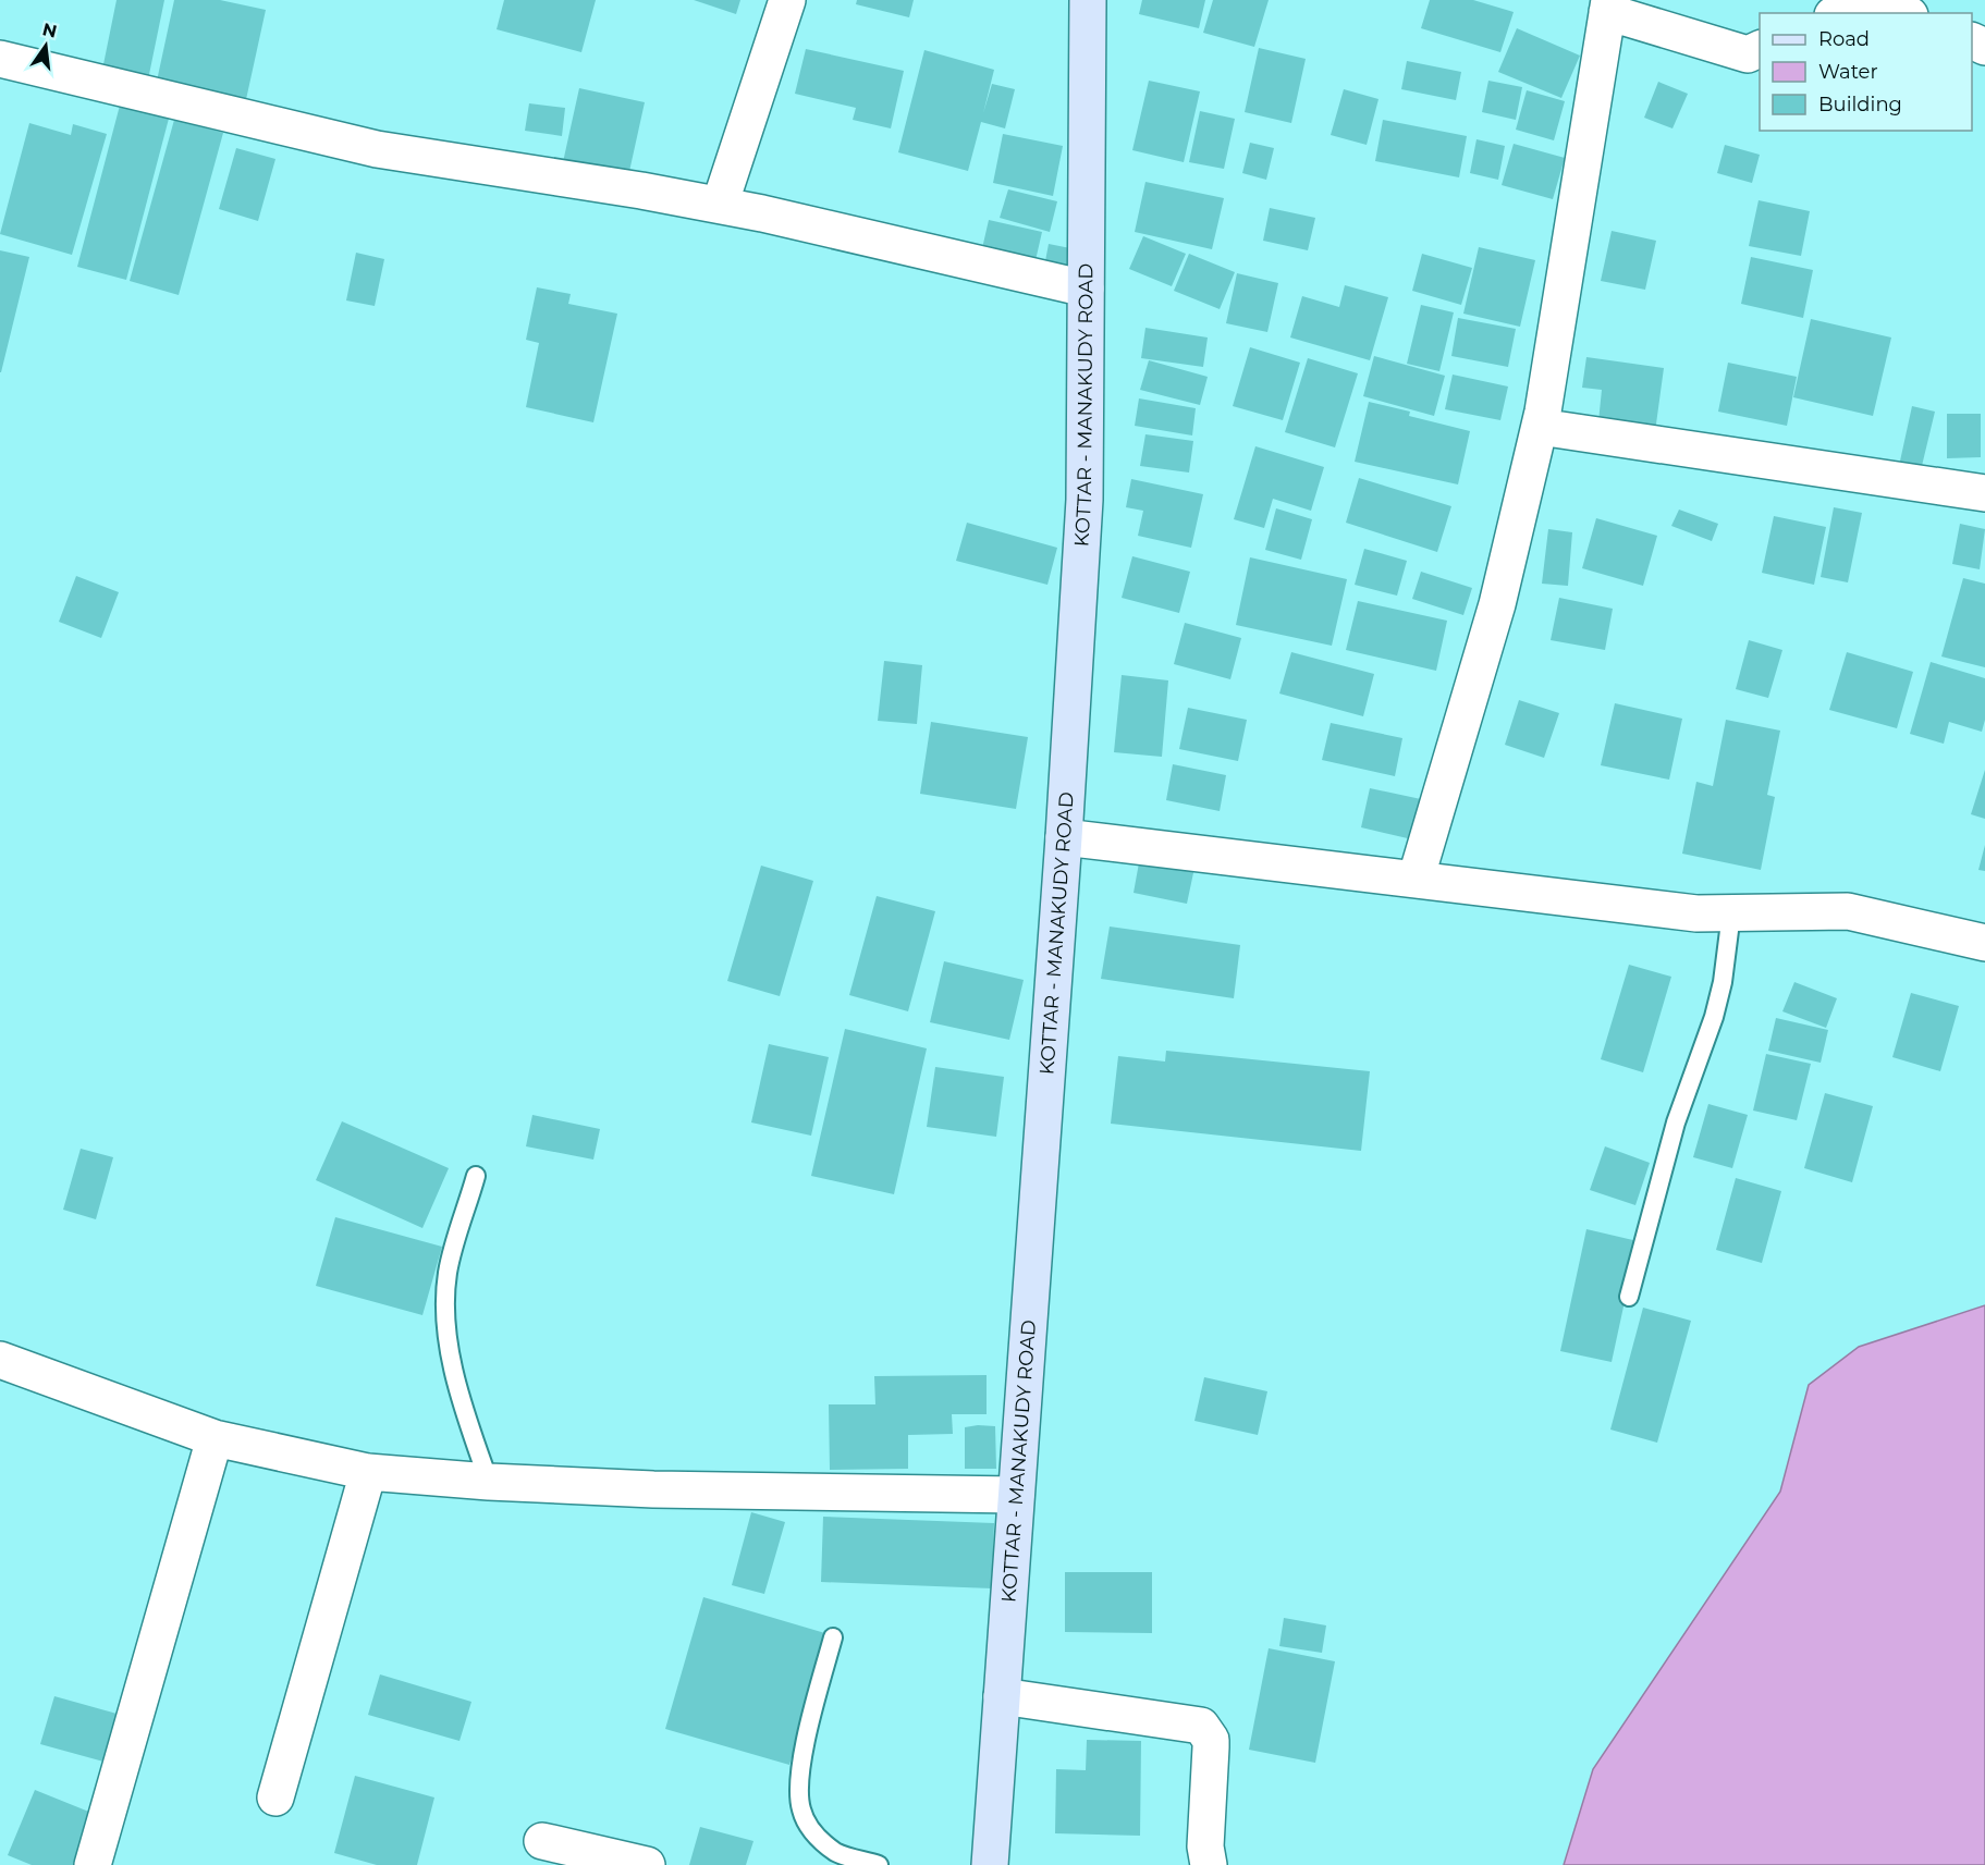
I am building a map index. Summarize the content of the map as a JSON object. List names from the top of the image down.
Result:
{
  "streets": {
    "main road": ["KOTTAR - MANAKUDY ROAD"]
  },
  "legend": ["Road", "Water", "Building"],
  "north": "top"
}
